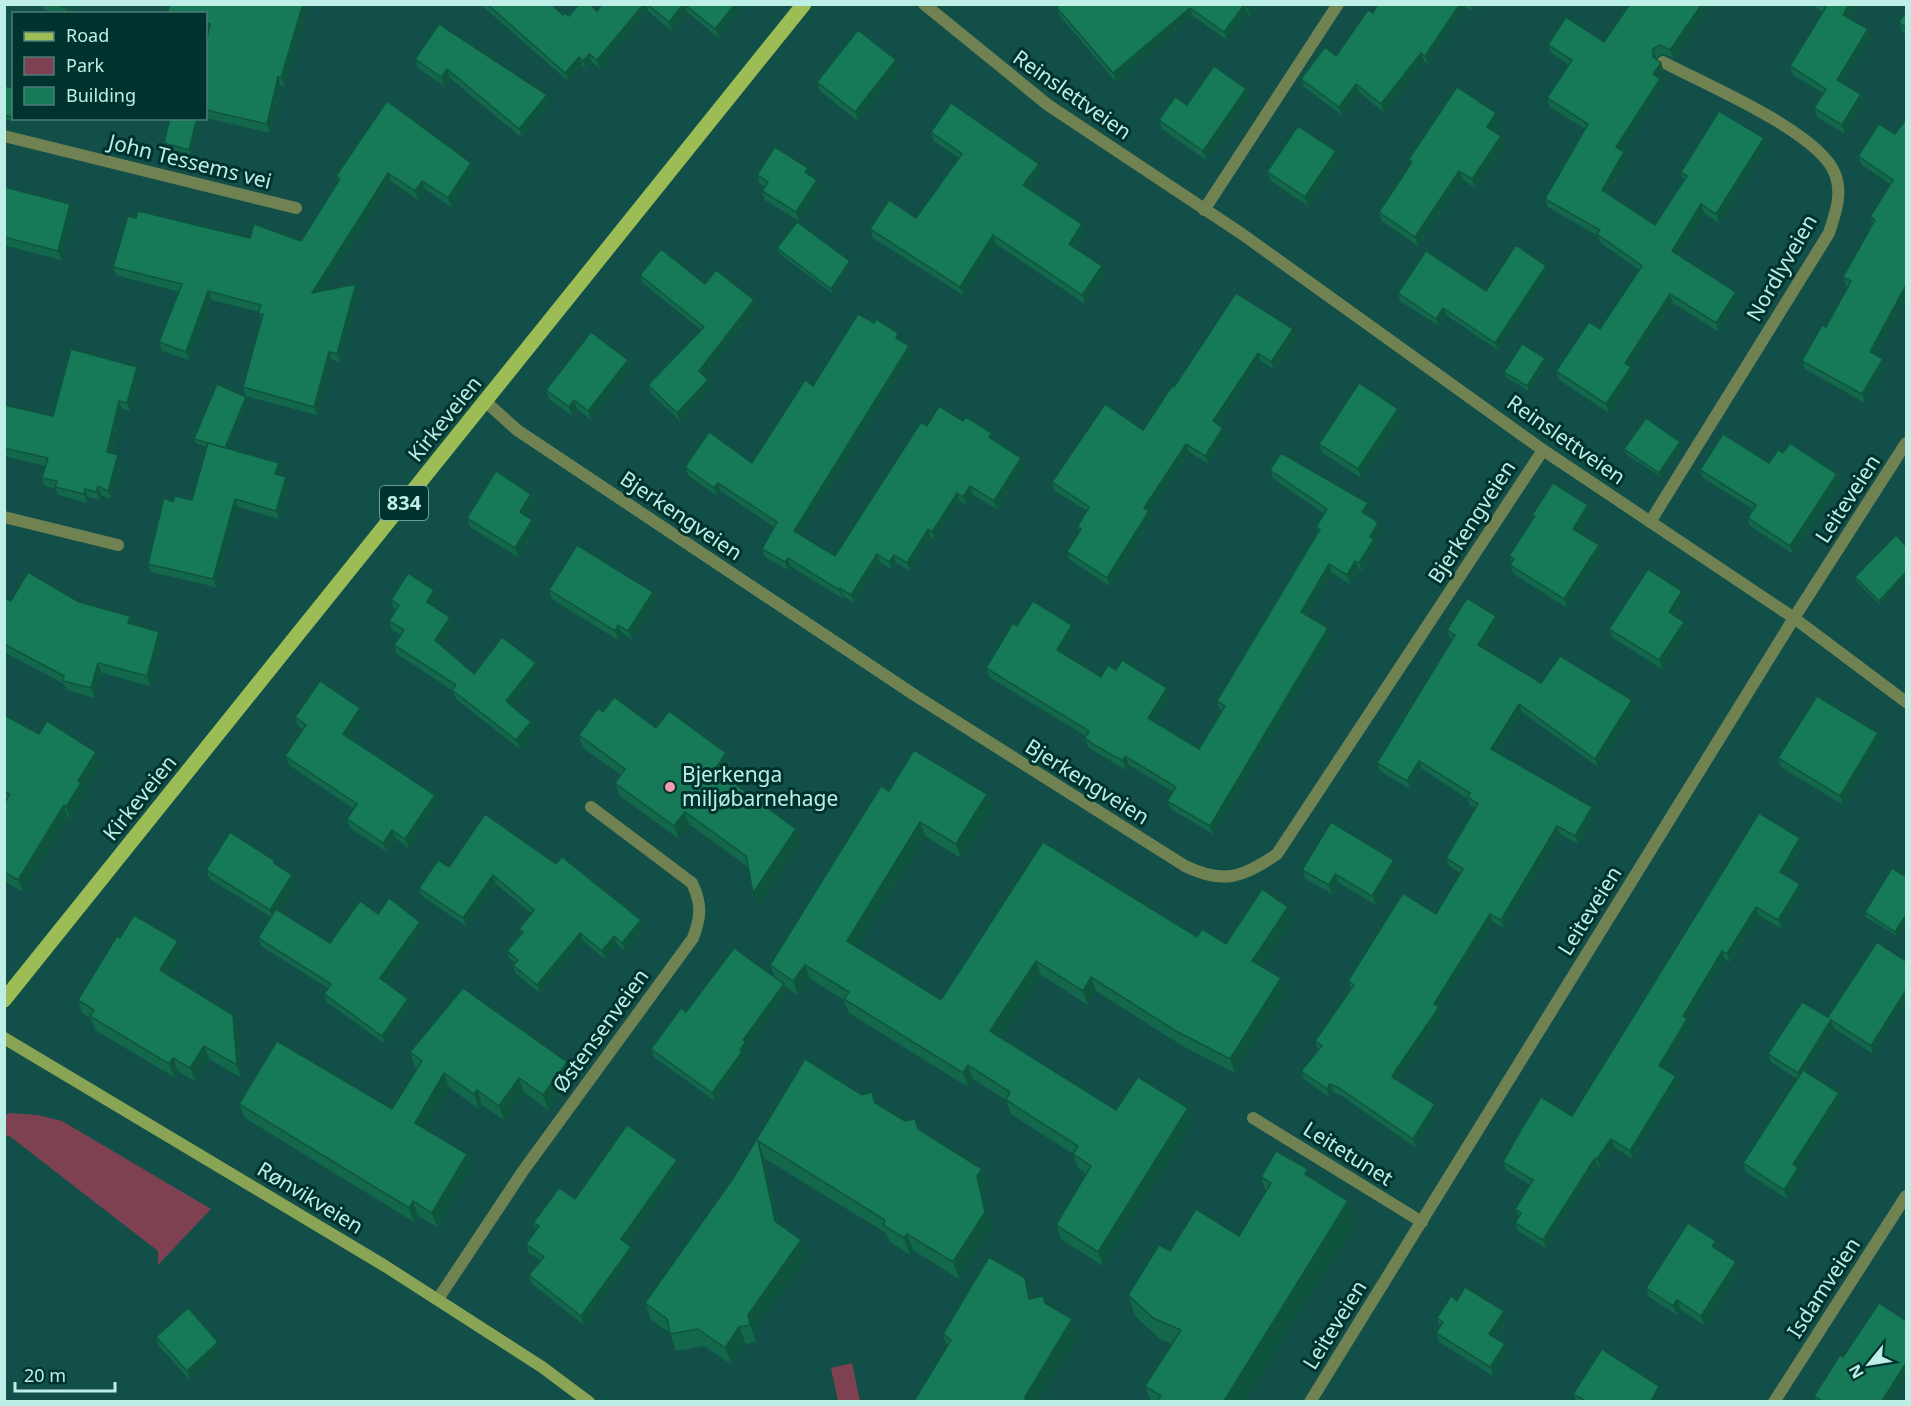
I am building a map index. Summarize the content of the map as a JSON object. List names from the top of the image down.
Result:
{
  "streets": {
    "main road": ["Kirkeveien", "834"],
    "street": [
      "Reinslettveien",
      "John Tessems vei",
      "Nordlyveien",
      "Leiteveien",
      "Bjerkengveien",
      "Østensenveien",
      "Leitetunet",
      "Rønvikveien",
      "Isdamveien"
    ]
  },
  "crossings": [
    ["Reinslettveien", "Nordlyveien"],
    ["Reinslettveien", "Leiteveien"],
    ["Reinslettveien", "Bjerkengveien"],
    ["Kirkeveien", "Bjerkengveien"],
    ["Leiteveien", "Leitetunet"],
    ["Østensenveien", "Rønvikveien"]
  ],
  "places": ["Bjerkenga miljøbarnehage"],
  "legend": ["Road", "Park", "Building"],
  "scale_bar": "20 m",
  "north": "bottom left"
}
